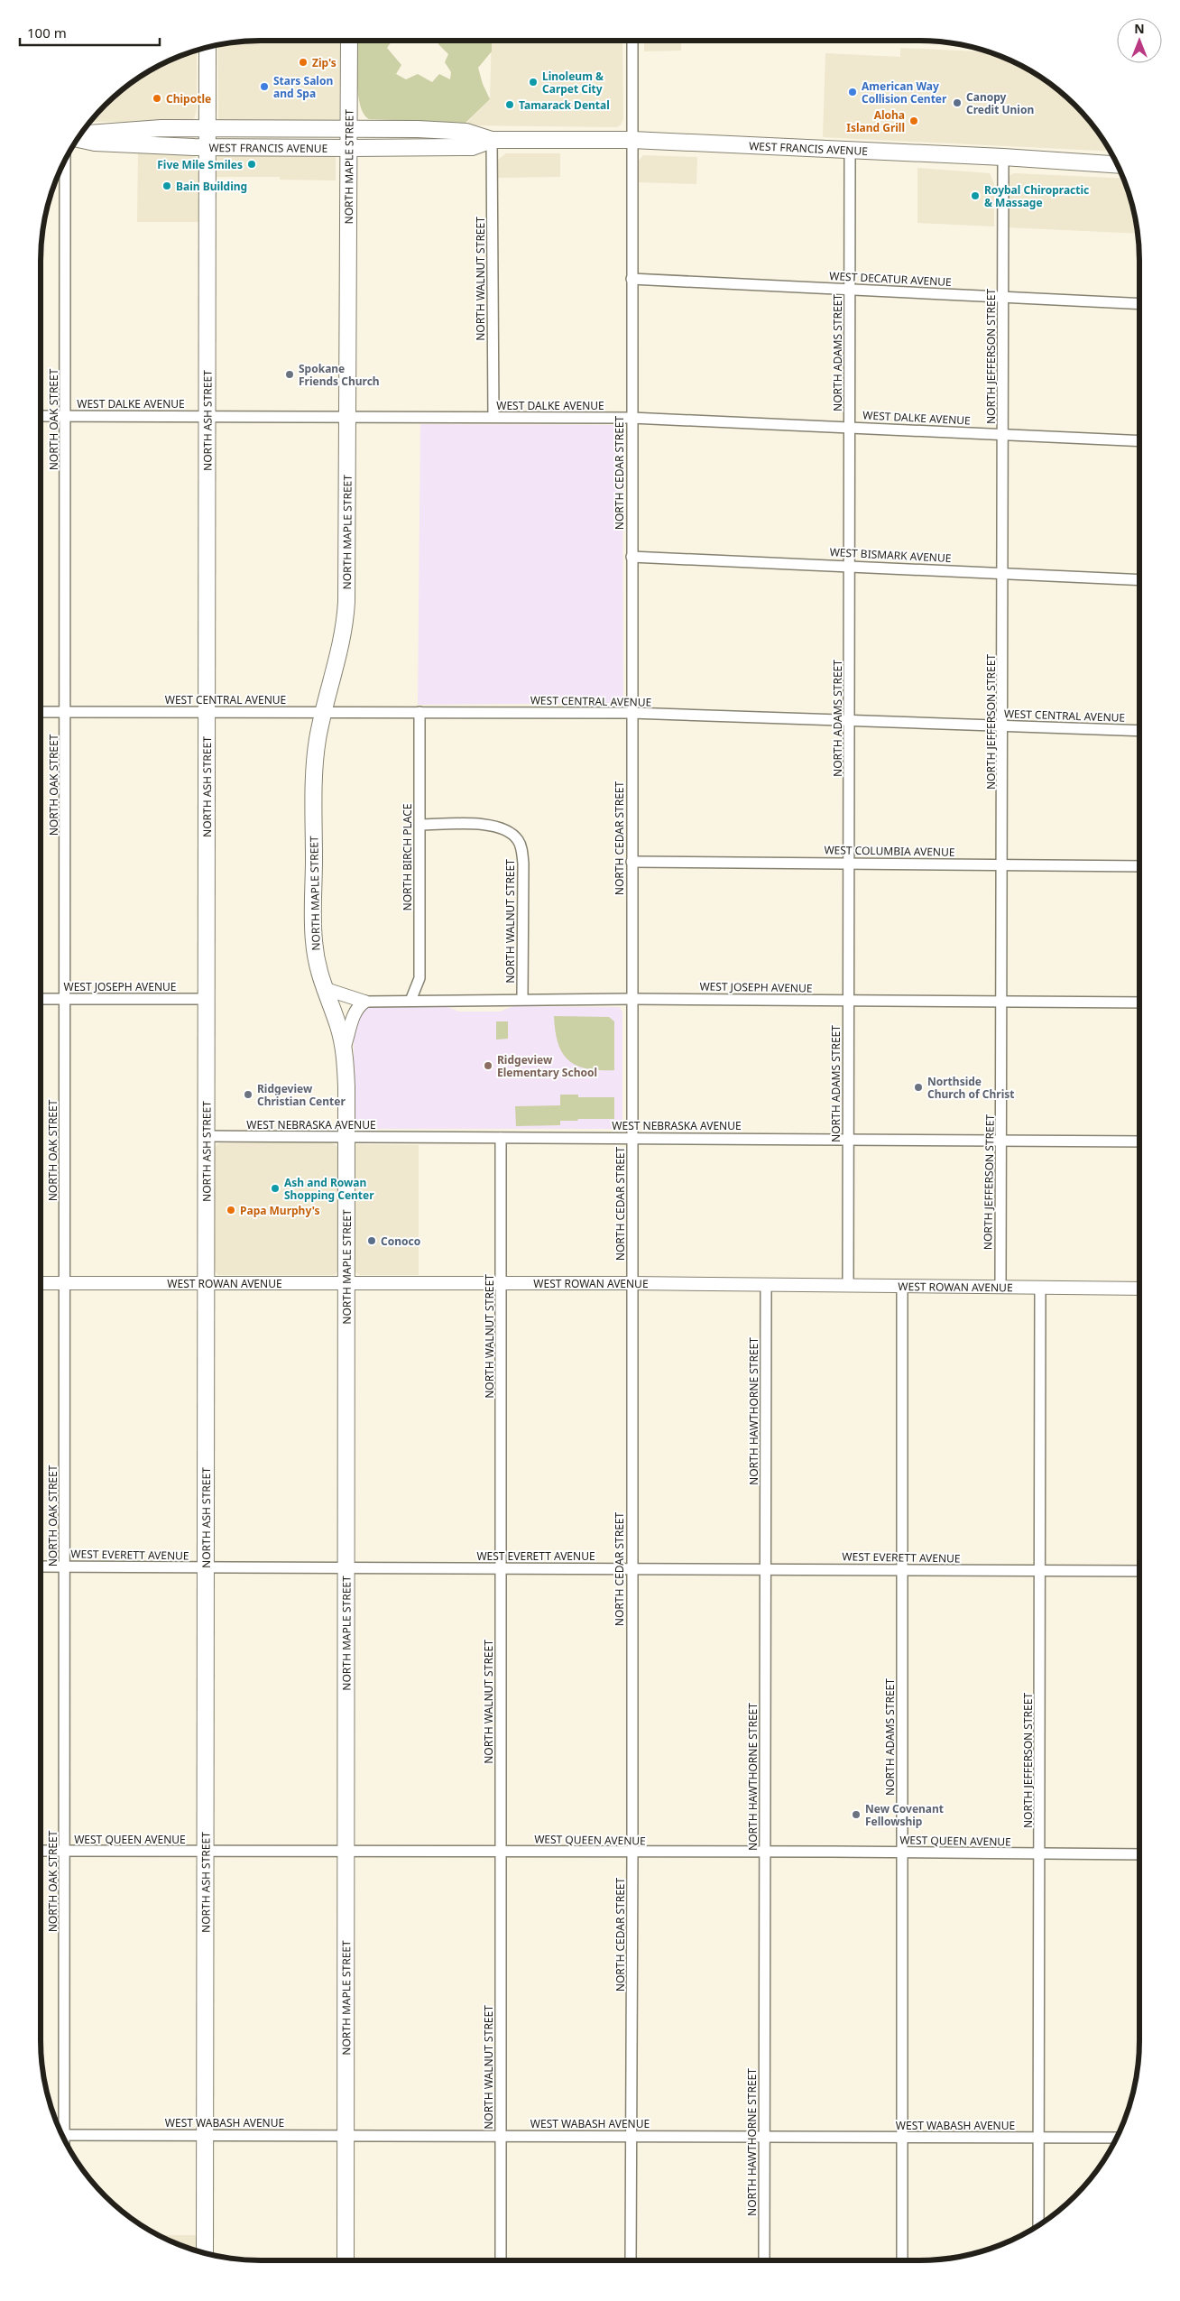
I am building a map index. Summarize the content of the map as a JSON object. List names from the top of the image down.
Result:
{
  "streets": {
    "main road": ["WEST FRANCIS AVENUE", "NORTH MAPLE STREET", "NORTH ASH STREET"],
    "street": [
      "NORTH WALNUT STREET",
      "WEST DECATUR AVENUE",
      "NORTH ADAMS STREET",
      "NORTH JEFFERSON STREET",
      "WEST DALKE AVENUE",
      "NORTH OAK STREET",
      "NORTH CEDAR STREET",
      "WEST BISMARK AVENUE",
      "WEST CENTRAL AVENUE",
      "WEST COLUMBIA AVENUE",
      "NORTH BIRCH PLACE",
      "WEST JOSEPH AVENUE",
      "WEST NEBRASKA AVENUE",
      "WEST ROWAN AVENUE",
      "NORTH HAWTHORNE STREET",
      "WEST EVERETT AVENUE",
      "WEST QUEEN AVENUE",
      "WEST WABASH AVENUE"
    ]
  },
  "crossings": [
    ["WEST FRANCIS AVENUE", "NORTH MAPLE STREET"],
    ["WEST FRANCIS AVENUE", "NORTH WALNUT STREET"],
    ["WEST FRANCIS AVENUE", "NORTH ADAMS STREET"],
    ["WEST FRANCIS AVENUE", "NORTH JEFFERSON STREET"],
    ["WEST FRANCIS AVENUE", "NORTH ASH STREET"],
    ["WEST FRANCIS AVENUE", "NORTH CEDAR STREET"],
    ["NORTH MAPLE STREET", "WEST DALKE AVENUE"],
    ["NORTH MAPLE STREET", "WEST CENTRAL AVENUE"],
    ["NORTH MAPLE STREET", "WEST NEBRASKA AVENUE"],
    ["NORTH MAPLE STREET", "WEST ROWAN AVENUE"],
    ["NORTH MAPLE STREET", "WEST EVERETT AVENUE"],
    ["NORTH MAPLE STREET", "WEST QUEEN AVENUE"],
    ["NORTH MAPLE STREET", "WEST WABASH AVENUE"],
    ["NORTH WALNUT STREET", "WEST DALKE AVENUE"],
    ["NORTH WALNUT STREET", "NORTH BIRCH PLACE"],
    ["NORTH WALNUT STREET", "WEST JOSEPH AVENUE"],
    ["NORTH WALNUT STREET", "WEST NEBRASKA AVENUE"],
    ["NORTH WALNUT STREET", "WEST ROWAN AVENUE"],
    ["NORTH WALNUT STREET", "WEST EVERETT AVENUE"],
    ["NORTH WALNUT STREET", "WEST QUEEN AVENUE"],
    ["NORTH WALNUT STREET", "WEST WABASH AVENUE"],
    ["WEST DECATUR AVENUE", "NORTH ADAMS STREET"],
    ["WEST DECATUR AVENUE", "NORTH JEFFERSON STREET"],
    ["WEST DECATUR AVENUE", "NORTH CEDAR STREET"],
    ["NORTH ADAMS STREET", "WEST DALKE AVENUE"],
    ["NORTH ADAMS STREET", "WEST BISMARK AVENUE"],
    ["NORTH ADAMS STREET", "WEST CENTRAL AVENUE"],
    ["NORTH ADAMS STREET", "WEST COLUMBIA AVENUE"],
    ["NORTH ADAMS STREET", "WEST JOSEPH AVENUE"],
    ["NORTH ADAMS STREET", "WEST NEBRASKA AVENUE"],
    ["NORTH ADAMS STREET", "WEST ROWAN AVENUE"],
    ["NORTH ADAMS STREET", "WEST EVERETT AVENUE"],
    ["NORTH ADAMS STREET", "WEST QUEEN AVENUE"],
    ["NORTH ADAMS STREET", "WEST WABASH AVENUE"],
    ["NORTH JEFFERSON STREET", "WEST DALKE AVENUE"],
    ["NORTH JEFFERSON STREET", "WEST BISMARK AVENUE"],
    ["NORTH JEFFERSON STREET", "WEST CENTRAL AVENUE"],
    ["NORTH JEFFERSON STREET", "WEST COLUMBIA AVENUE"],
    ["NORTH JEFFERSON STREET", "WEST JOSEPH AVENUE"],
    ["NORTH JEFFERSON STREET", "WEST NEBRASKA AVENUE"],
    ["NORTH JEFFERSON STREET", "WEST ROWAN AVENUE"],
    ["NORTH JEFFERSON STREET", "WEST EVERETT AVENUE"],
    ["NORTH JEFFERSON STREET", "WEST QUEEN AVENUE"],
    ["NORTH JEFFERSON STREET", "WEST WABASH AVENUE"],
    ["WEST DALKE AVENUE", "NORTH OAK STREET"],
    ["WEST DALKE AVENUE", "NORTH ASH STREET"],
    ["WEST DALKE AVENUE", "NORTH CEDAR STREET"],
    ["NORTH OAK STREET", "WEST CENTRAL AVENUE"],
    ["NORTH OAK STREET", "WEST JOSEPH AVENUE"],
    ["NORTH OAK STREET", "WEST ROWAN AVENUE"],
    ["NORTH OAK STREET", "WEST EVERETT AVENUE"],
    ["NORTH OAK STREET", "WEST QUEEN AVENUE"],
    ["NORTH ASH STREET", "WEST CENTRAL AVENUE"],
    ["NORTH ASH STREET", "WEST JOSEPH AVENUE"],
    ["NORTH ASH STREET", "WEST NEBRASKA AVENUE"],
    ["NORTH ASH STREET", "WEST ROWAN AVENUE"],
    ["NORTH ASH STREET", "WEST EVERETT AVENUE"],
    ["NORTH ASH STREET", "WEST QUEEN AVENUE"],
    ["NORTH ASH STREET", "WEST WABASH AVENUE"],
    ["NORTH CEDAR STREET", "WEST BISMARK AVENUE"],
    ["NORTH CEDAR STREET", "WEST CENTRAL AVENUE"],
    ["NORTH CEDAR STREET", "WEST COLUMBIA AVENUE"],
    ["NORTH CEDAR STREET", "WEST JOSEPH AVENUE"],
    ["NORTH CEDAR STREET", "WEST NEBRASKA AVENUE"],
    ["NORTH CEDAR STREET", "WEST ROWAN AVENUE"],
    ["NORTH CEDAR STREET", "WEST EVERETT AVENUE"],
    ["NORTH CEDAR STREET", "WEST QUEEN AVENUE"],
    ["NORTH CEDAR STREET", "WEST WABASH AVENUE"],
    ["WEST CENTRAL AVENUE", "NORTH BIRCH PLACE"],
    ["NORTH BIRCH PLACE", "WEST JOSEPH AVENUE"],
    ["WEST ROWAN AVENUE", "NORTH HAWTHORNE STREET"],
    ["NORTH HAWTHORNE STREET", "WEST EVERETT AVENUE"],
    ["NORTH HAWTHORNE STREET", "WEST QUEEN AVENUE"],
    ["NORTH HAWTHORNE STREET", "WEST WABASH AVENUE"]
  ],
  "places": [
    "Zip's",
    "Linoleum & Carpet City",
    "Stars Salon and Spa",
    "American Way Collision Center",
    "Chipotle",
    "Canopy Credit Union",
    "Tamarack Dental",
    "Aloha Island Grill",
    "Five Mile Smiles",
    "Bain Building",
    "Roybal Chiropractic & Massage",
    "Spokane Friends Church",
    "Ridgeview Elementary School",
    "Northside Church of Christ",
    "Ridgeview Christian Center",
    "Ash and Rowan Shopping Center",
    "Papa Murphy's",
    "Conoco",
    "New Covenant Fellowship"
  ],
  "scale_bar": "100 m",
  "north": "top"
}
